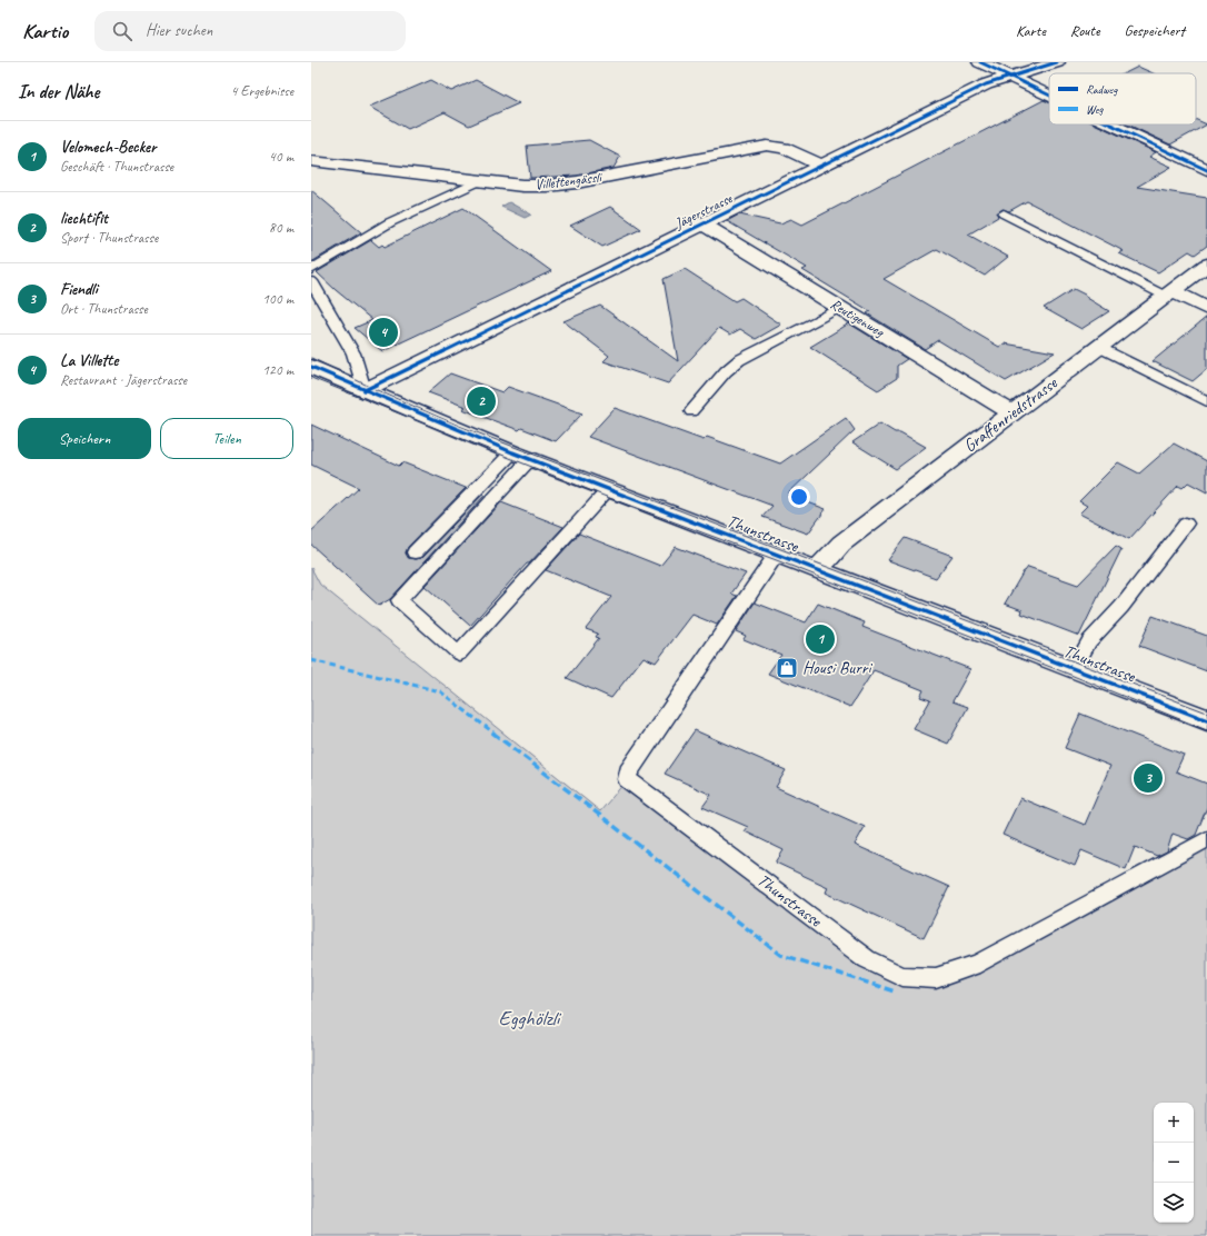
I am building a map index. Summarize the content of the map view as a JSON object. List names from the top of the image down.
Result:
{
  "streets": {
    "street": [
      "Villettengässli",
      "Jägerstrasse",
      "Reutigenweg",
      "Graffenriedstrasse",
      "Thunstrasse"
    ]
  },
  "crossings": [
    ["Villettengässli", "Jägerstrasse"],
    ["Jägerstrasse", "Reutigenweg"],
    ["Jägerstrasse", "Thunstrasse"],
    ["Reutigenweg", "Graffenriedstrasse"],
    ["Graffenriedstrasse", "Thunstrasse"]
  ],
  "parks": ["Egghölzli"],
  "places": {
    "shop": ["Housi Burri"]
  },
  "legend": ["Radweg", "Weg"],
  "page": {
    "header": "Kartio",
    "search": "Hier suchen",
    "nav": ["Karte", "Route", "Gespeichert"],
    "heading": ["In der Nähe", "4 Ergebnisse"],
    "list": [
      {
        "mark": "1",
        "name": "Velomech-Becker",
        "note": "Geschäft · Thunstrasse",
        "value": "40 m"
      },
      {
        "mark": "2",
        "name": "liechtifit",
        "note": "Sport · Thunstrasse",
        "value": "80 m"
      },
      {
        "mark": "3",
        "name": "Fiendli",
        "note": "Ort · Thunstrasse",
        "value": "100 m"
      },
      {
        "mark": "4",
        "name": "La Villette",
        "note": "Restaurant · Jägerstrasse",
        "value": "120 m"
      }
    ],
    "pins": [
      "4",
      "2",
      "1",
      "3"
    ],
    "buttons": ["Speichern", "Teilen"],
    "map_buttons": ["+", "−"]
  }
}
